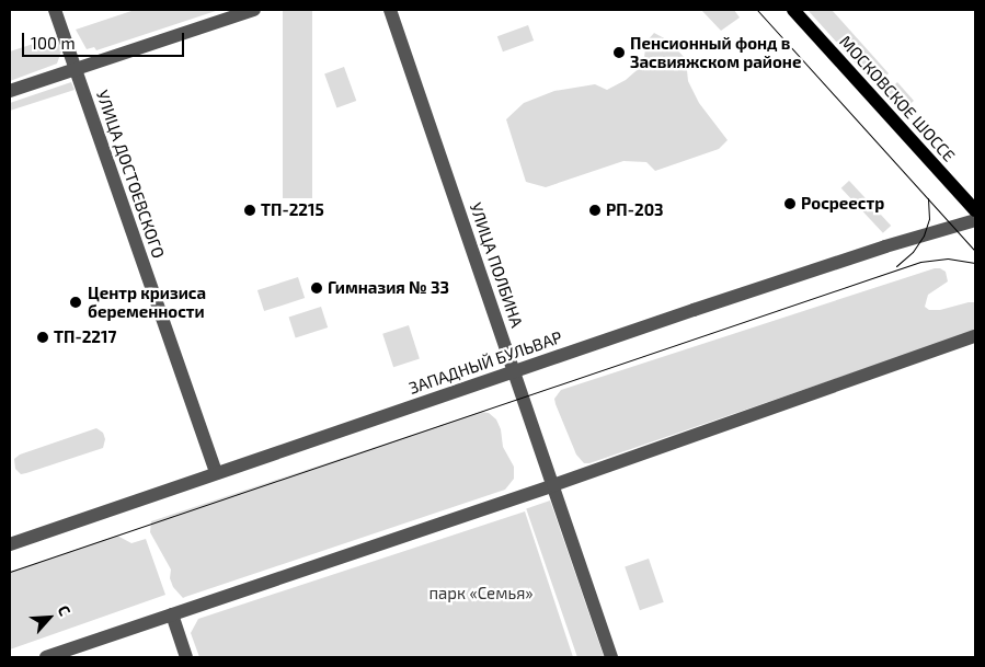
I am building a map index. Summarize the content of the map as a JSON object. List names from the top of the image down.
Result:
{
  "streets": {
    "main road": ["МОСКОВСКОЕ ШОССЕ"],
    "street": ["УЛИЦА ДОСТОЕВСКОГО", "УЛИЦА ПОЛБИНА", "ЗАПАДНЫЙ БУЛЬВАР"]
  },
  "crossings": [
    ["УЛИЦА ДОСТОЕВСКОГО", "ЗАПАДНЫЙ БУЛЬВАР"],
    ["УЛИЦА ПОЛБИНА", "ЗАПАДНЫЙ БУЛЬВАР"]
  ],
  "parks": ["парк «Семья»"],
  "places": [
    "Пенсионный фонд в Засвияжском районе",
    "Росреестр",
    "ТП-2215",
    "РП-203",
    "Гимназия № 33",
    "Центр кризиса беременности",
    "ТП-2217"
  ],
  "scale_bar": "100 m",
  "north": "top right"
}
